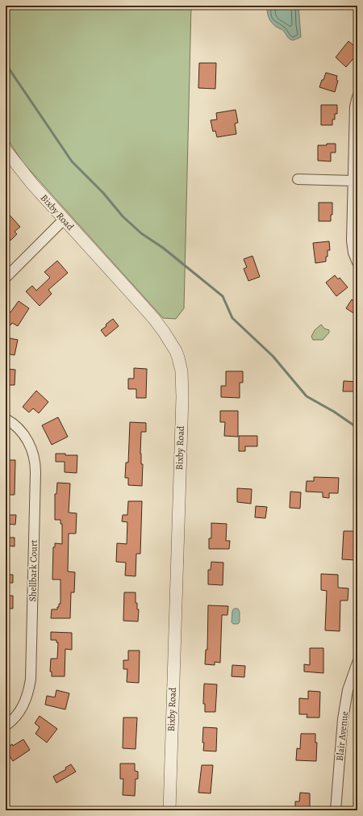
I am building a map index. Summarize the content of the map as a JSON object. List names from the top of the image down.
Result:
{
  "streets": {
    "street": ["Bixby Road", "Shellbark Court", "Blair Avenue"]
  }
}
